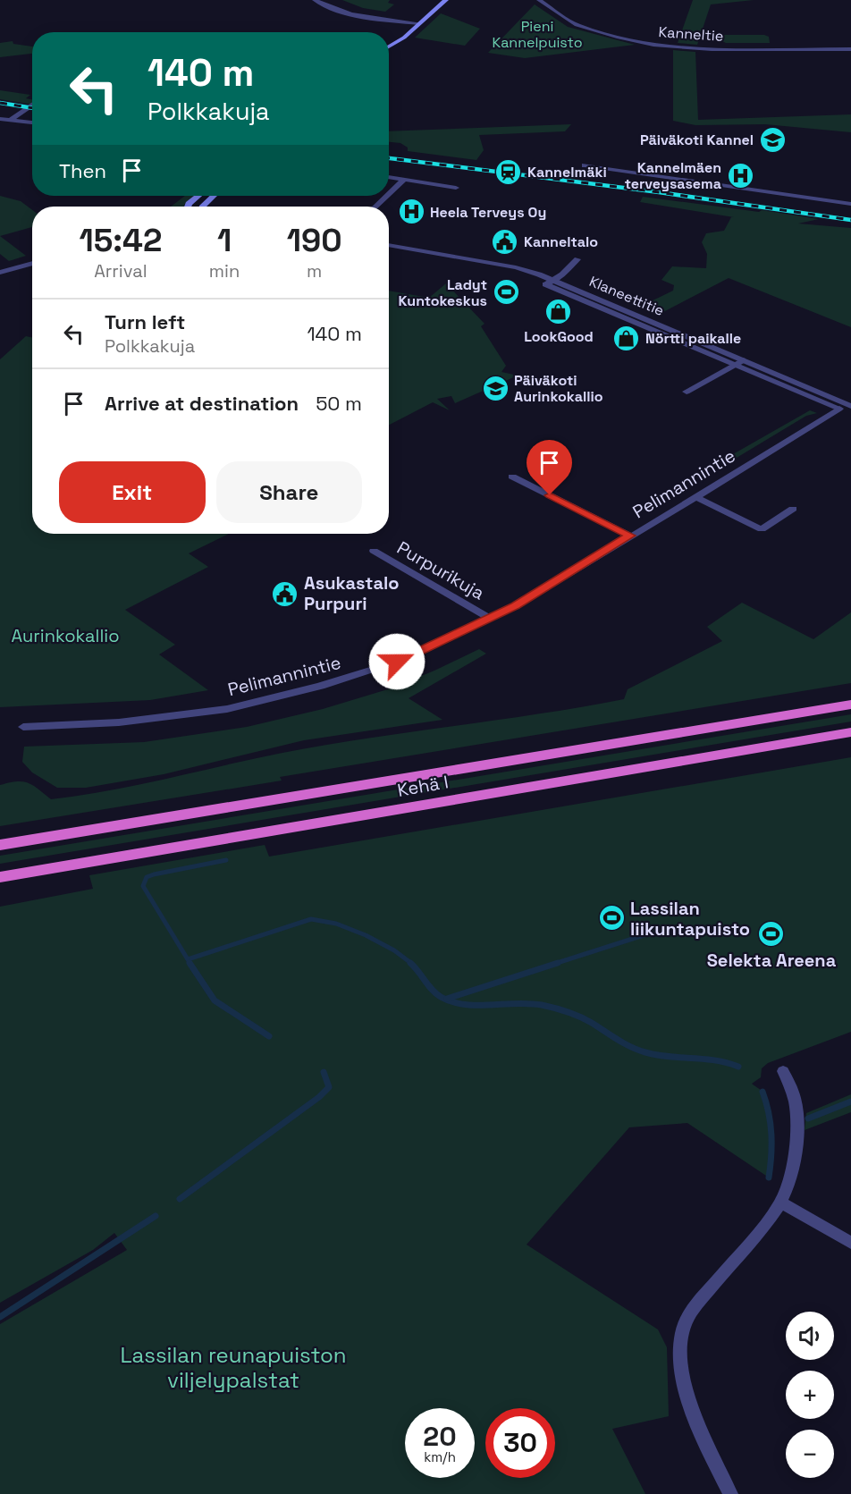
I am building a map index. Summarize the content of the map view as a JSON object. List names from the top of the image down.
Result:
{
  "streets": {
    "highway": ["Kehä I"],
    "street": [
      "Kanneltie",
      "Klaneettitie",
      "Pelimannintie",
      "Purpurikuja"
    ]
  },
  "crossings": [
    ["Klaneettitie", "Pelimannintie"],
    ["Pelimannintie", "Purpurikuja"]
  ],
  "parks": ["Pieni Kannelpuisto", "Aurinkokallio", "Lassilan reunapuiston viljelypalstat"],
  "places": {
    "school or university": ["Päiväkoti Kannel", "Päiväkoti Aurinkokallio"],
    "station": ["Kannelmäki"],
    "hospital": ["Kannelmäen terveysasema", "Heela Terveys Oy"],
    "public building": ["Kanneltalo", "Asukastalo Purpuri"],
    "sports": ["Ladyt Kuntokeskus", "Lassilan liikuntapuisto", "Selekta Areena"],
    "shop": ["LookGood", "Nörtti paikalle"]
  },
  "page": {
    "turn": ["140 m", "Polkkakuja"],
    "then": "Then",
    "eta": [
      "15:42",
      "Arrival",
      "1",
      "min",
      "190",
      "m"
    ],
    "list": [
      {
        "name": "Turn left",
        "note": "Polkkakuja",
        "value": "140 m"
      },
      {
        "name": "Arrive at destination",
        "value": "50 m"
      }
    ],
    "buttons": ["Exit", "Share"],
    "map_buttons": ["+", "−"],
    "speed": "20 km/h",
    "limit": "30"
  }
}
